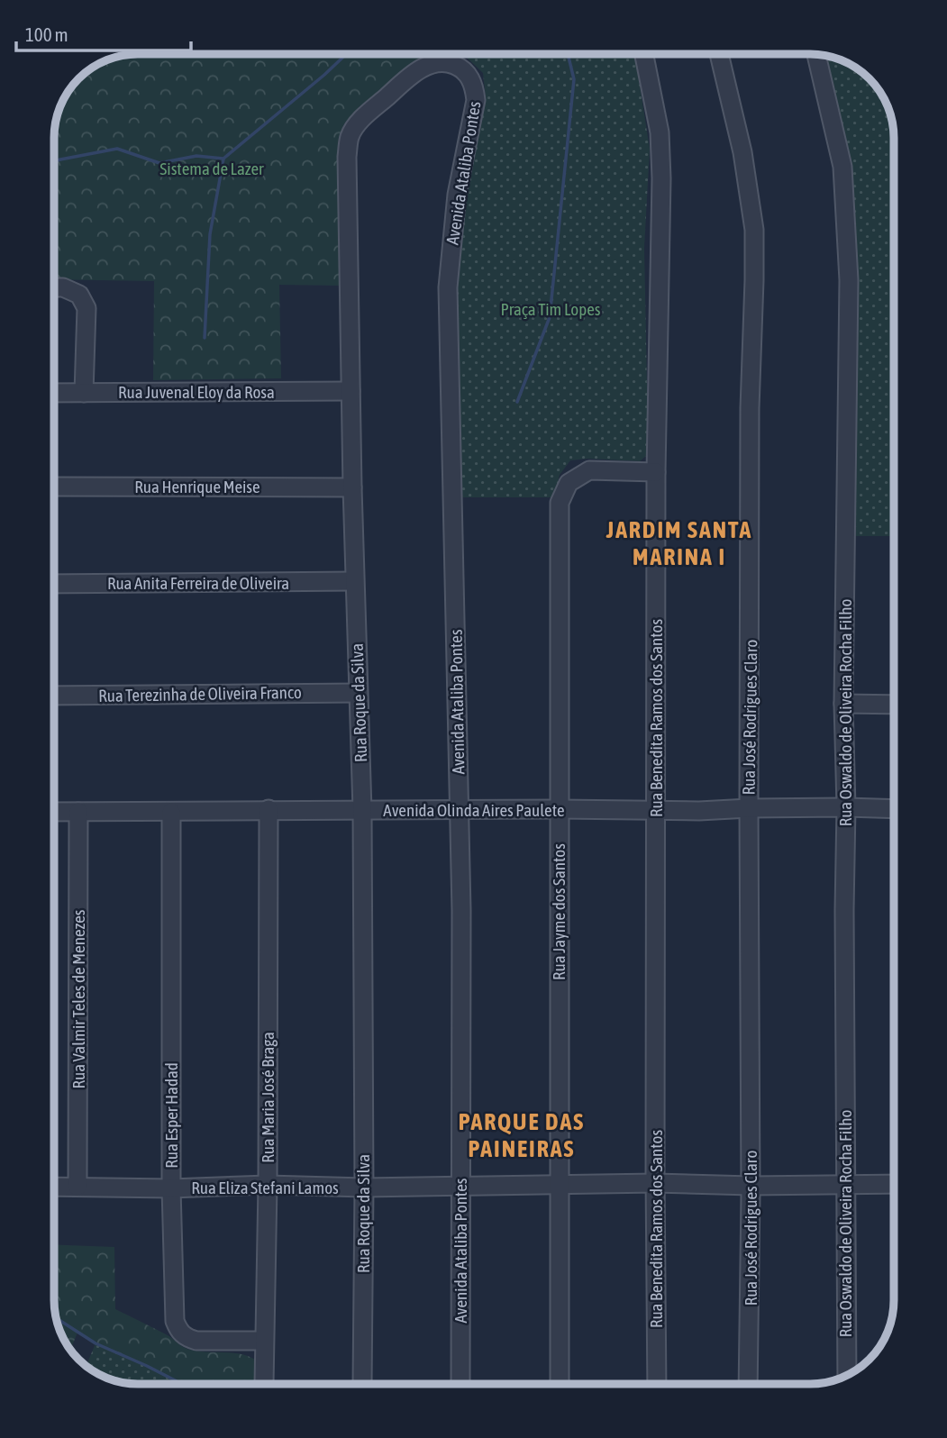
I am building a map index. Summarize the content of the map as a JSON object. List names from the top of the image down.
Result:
{
  "streets": {
    "street": [
      "Avenida Ataliba Pontes",
      "Rua Juvenal Eloy da Rosa",
      "Rua Henrique Meise",
      "Rua Anita Ferreira de Oliveira",
      "Rua Terezinha de Oliveira Franco",
      "Rua Roque da Silva",
      "Rua Oswaldo de Oliveira Rocha Filho",
      "Rua José Rodrigues Claro",
      "Rua Benedita Ramos dos Santos",
      "Avenida Olinda Aires Paulete",
      "Rua Jayme dos Santos",
      "Rua Valmir Teles de Menezes",
      "Rua Maria José Braga",
      "Rua Esper Hadad",
      "Rua Eliza Stefani Lamos"
    ]
  },
  "crossings": [
    ["Avenida Ataliba Pontes", "Rua Roque da Silva"],
    ["Avenida Ataliba Pontes", "Avenida Olinda Aires Paulete"],
    ["Avenida Ataliba Pontes", "Rua Eliza Stefani Lamos"],
    ["Rua Juvenal Eloy da Rosa", "Rua Roque da Silva"],
    ["Rua Henrique Meise", "Rua Roque da Silva"],
    ["Rua Anita Ferreira de Oliveira", "Rua Roque da Silva"],
    ["Rua Terezinha de Oliveira Franco", "Rua Roque da Silva"],
    ["Rua Roque da Silva", "Avenida Olinda Aires Paulete"],
    ["Rua Roque da Silva", "Rua Eliza Stefani Lamos"],
    ["Rua Oswaldo de Oliveira Rocha Filho", "Avenida Olinda Aires Paulete"],
    ["Rua Oswaldo de Oliveira Rocha Filho", "Rua Eliza Stefani Lamos"],
    ["Rua José Rodrigues Claro", "Avenida Olinda Aires Paulete"],
    ["Rua José Rodrigues Claro", "Rua Eliza Stefani Lamos"],
    ["Rua Benedita Ramos dos Santos", "Avenida Olinda Aires Paulete"],
    ["Rua Benedita Ramos dos Santos", "Rua Jayme dos Santos"],
    ["Rua Benedita Ramos dos Santos", "Rua Eliza Stefani Lamos"],
    ["Avenida Olinda Aires Paulete", "Rua Jayme dos Santos"],
    ["Avenida Olinda Aires Paulete", "Rua Valmir Teles de Menezes"],
    ["Avenida Olinda Aires Paulete", "Rua Maria José Braga"],
    ["Avenida Olinda Aires Paulete", "Rua Esper Hadad"],
    ["Rua Jayme dos Santos", "Rua Eliza Stefani Lamos"],
    ["Rua Valmir Teles de Menezes", "Rua Eliza Stefani Lamos"],
    ["Rua Maria José Braga", "Rua Esper Hadad"],
    ["Rua Maria José Braga", "Rua Eliza Stefani Lamos"],
    ["Rua Esper Hadad", "Rua Eliza Stefani Lamos"]
  ],
  "districts": ["JARDIM SANTA MARINA I", "PARQUE DAS PAINEIRAS"],
  "parks": ["Sistema de Lazer", "Praça Tim Lopes"],
  "scale_bar": "100 m"
}
